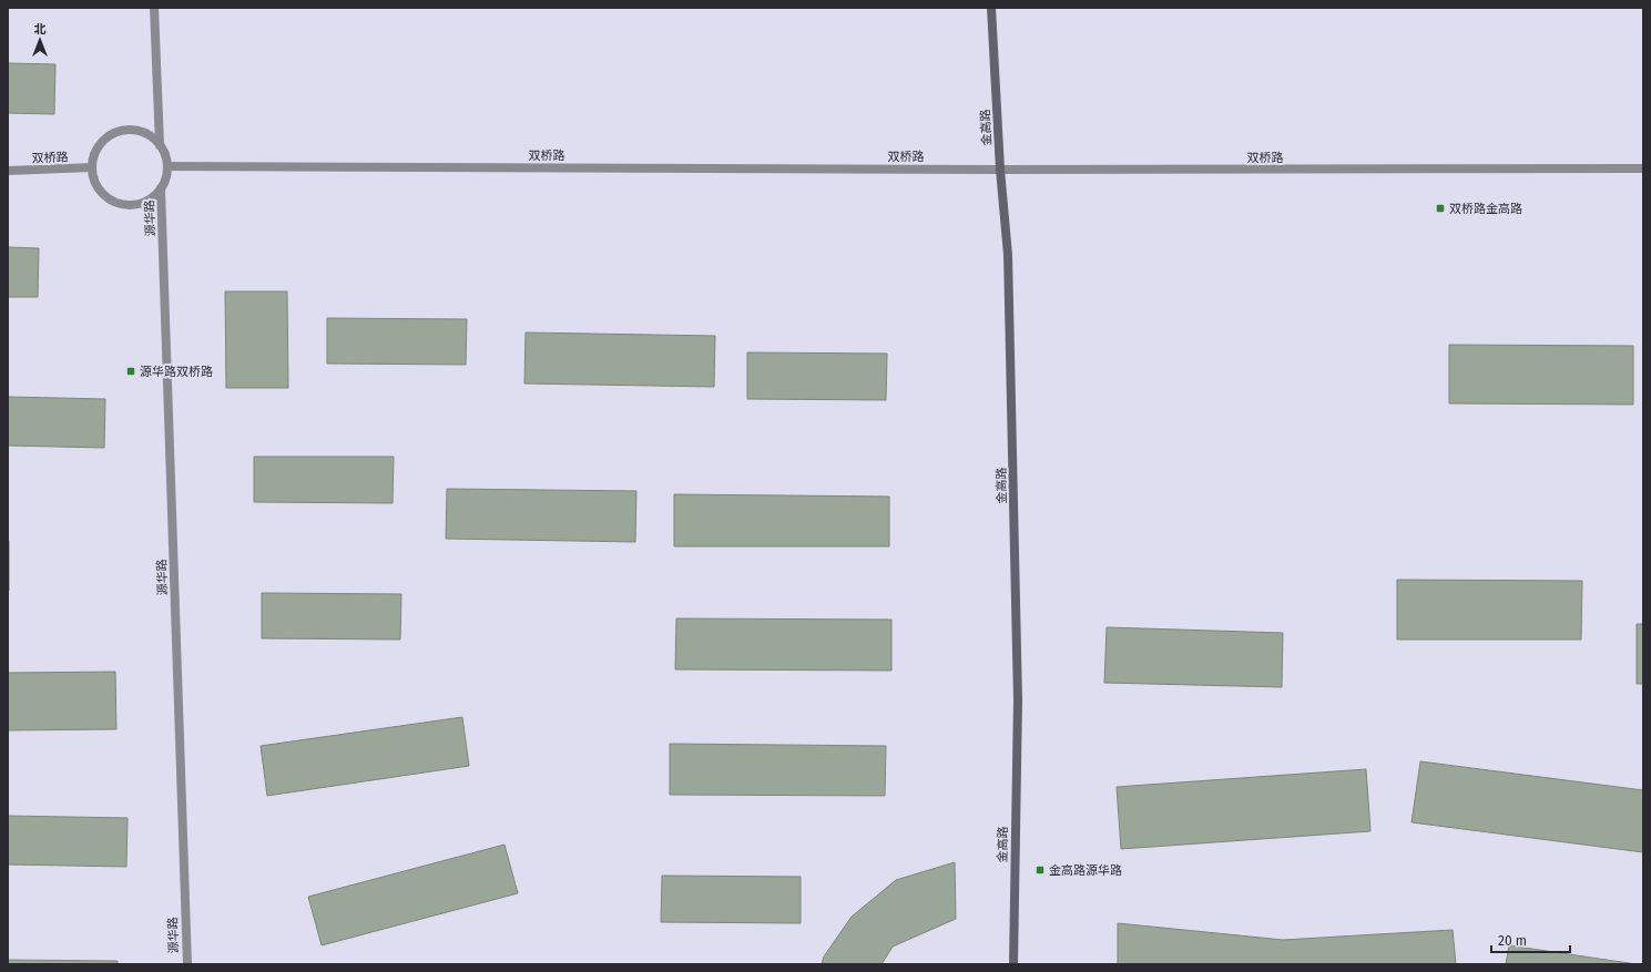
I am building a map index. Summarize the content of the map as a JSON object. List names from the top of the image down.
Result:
{
  "streets": {
    "main road": ["金高路"],
    "street": ["双桥路", "源华路"]
  },
  "crossings": [
    ["金高路", "双桥路"],
    ["双桥路", "源华路"]
  ],
  "places": {
    "transit": ["双桥路金高路", "源华路双桥路", "金高路源华路"]
  },
  "scale_bar": "20 m",
  "north": "top"
}
